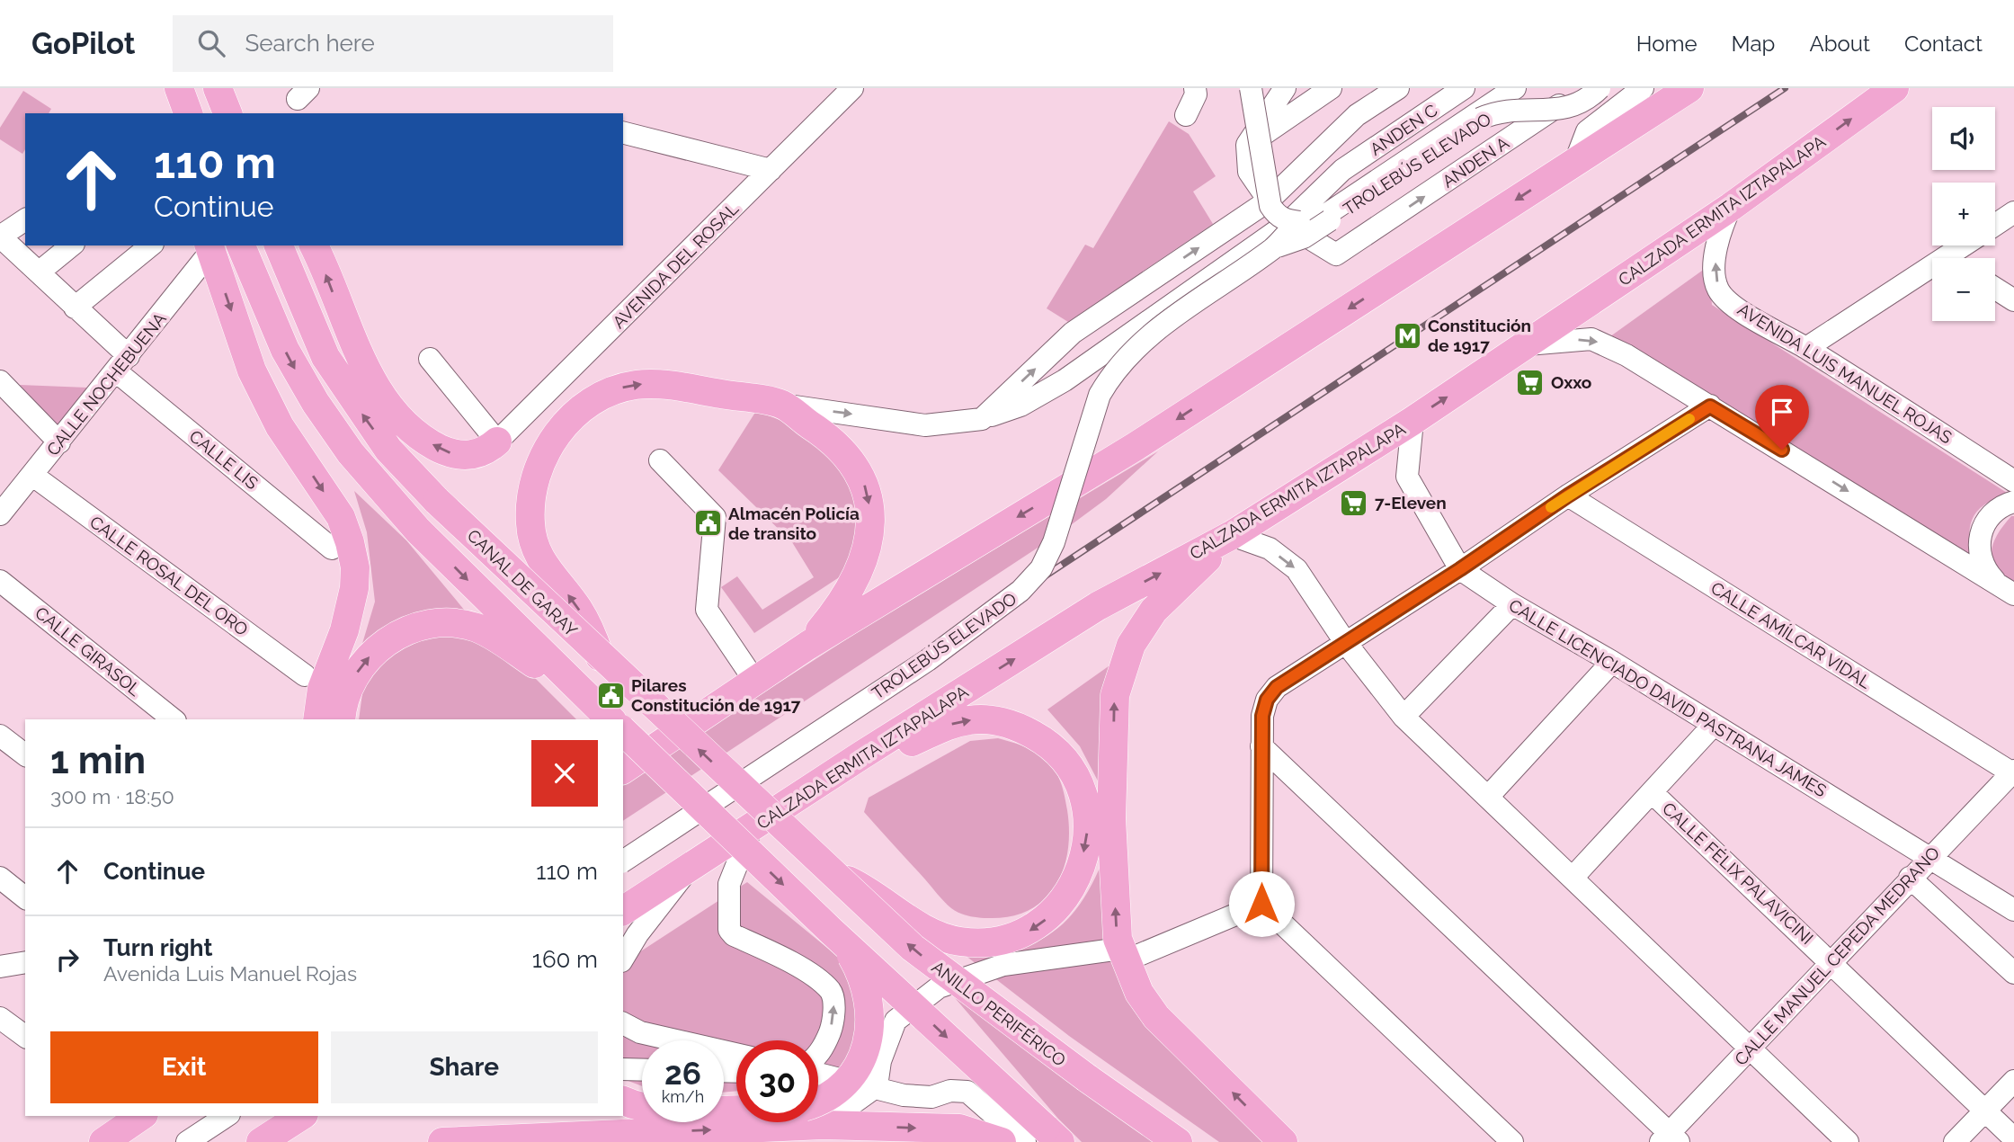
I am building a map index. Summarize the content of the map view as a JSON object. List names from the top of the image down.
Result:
{
  "streets": {
    "main road": ["CALZADA ERMITA IZTAPALAPA", "CANAL DE GARAY", "ANILLO PERIFÉRICO"],
    "street": [
      "ANDEN C",
      "ANDEN A",
      "TROLEBÚS ELEVADO",
      "AVENIDA DEL ROSAL",
      "AVENIDA LUIS MANUEL ROJAS",
      "CALLE NOCHEBUENA",
      "CALLE LIS",
      "CALLE ROSAL DEL ORO",
      "CALLE AMÍLCAR VIDAL",
      "CALLE GIRASOL",
      "CALLE LICENCIADO DAVID PASTRANA JAMES",
      "CALLE FÉLIX PALAVICINI",
      "CALLE MANUEL CEPEDA MEDRANO"
    ]
  },
  "crossings": [
    ["ANDEN C", "ANDEN A"],
    ["ANDEN C", "TROLEBÚS ELEVADO"],
    ["ANDEN A", "TROLEBÚS ELEVADO"],
    ["CALZADA ERMITA IZTAPALAPA", "AVENIDA LUIS MANUEL ROJAS"],
    ["CALZADA ERMITA IZTAPALAPA", "CALLE LICENCIADO DAVID PASTRANA JAMES"],
    ["CALLE NOCHEBUENA", "CALLE LIS"],
    ["CALLE NOCHEBUENA", "CALLE ROSAL DEL ORO"],
    ["CANAL DE GARAY", "ANILLO PERIFÉRICO"],
    ["CALLE AMÍLCAR VIDAL", "CALLE MANUEL CEPEDA MEDRANO"],
    ["CALLE LICENCIADO DAVID PASTRANA JAMES", "CALLE MANUEL CEPEDA MEDRANO"],
    ["CALLE FÉLIX PALAVICINI", "CALLE MANUEL CEPEDA MEDRANO"]
  ],
  "one_way": ["AVENIDA LUIS MANUEL ROJAS"],
  "places": {
    "metro station": ["Constitución de 1917"],
    "supermarket": ["Oxxo", "7-Eleven"],
    "public building": ["Almacén Policía de transito", "Pilares Constitución de 1917"]
  },
  "page": {
    "header": "GoPilot",
    "search": "Search here",
    "nav": [
      "Home",
      "Map",
      "About",
      "Contact"
    ],
    "map_buttons": ["+", "−"],
    "turn": ["110 m", "Continue"],
    "heading": ["1 min", "300 m · 18:50"],
    "list": [
      {
        "name": "Continue",
        "value": "110 m"
      },
      {
        "name": "Turn right",
        "note": "Avenida Luis Manuel Rojas",
        "value": "160 m"
      }
    ],
    "buttons": ["Exit", "Share"],
    "speed": "26 km/h",
    "limit": "30"
  }
}
